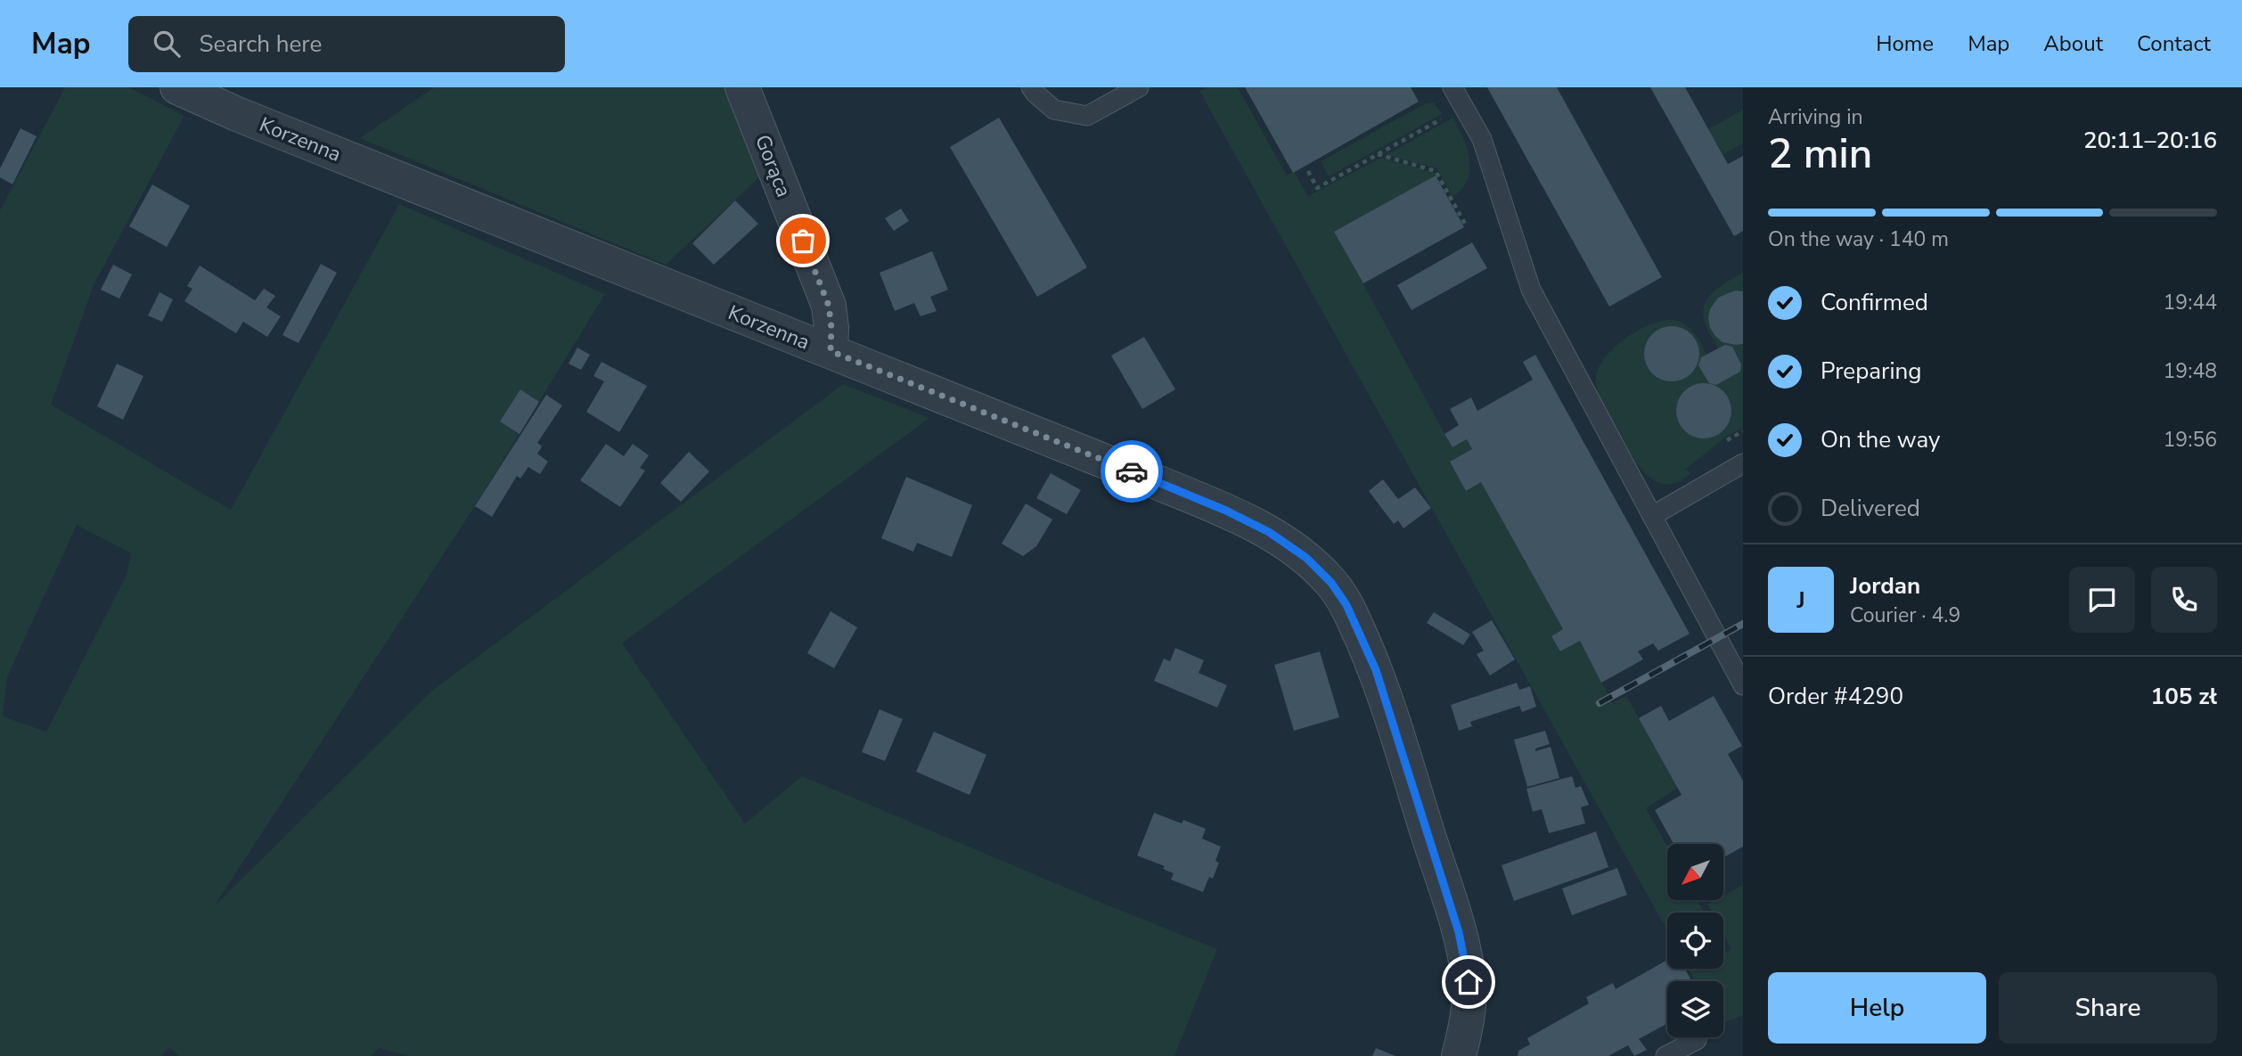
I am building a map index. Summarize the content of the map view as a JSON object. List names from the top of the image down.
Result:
{
  "streets": {
    "street": ["Korzenna", "Gorąca"]
  },
  "crossings": [
    ["Korzenna", "Gorąca"]
  ],
  "north": "bottom left",
  "page": {
    "header": "Map",
    "search": "Search here",
    "nav": [
      "Home",
      "Map",
      "About",
      "Contact"
    ],
    "heading": ["2 min", "Arriving in", "20:11–20:16"],
    "panel": [
      "Jordan",
      "Courier · 4.9",
      "Order #4290",
      "105 zł"
    ],
    "bar": "On the way · 140 m",
    "list": [
      ["Confirmed", "19:44"],
      ["Preparing", "19:48"],
      ["On the way", "19:56"],
      "Delivered"
    ],
    "round": "J",
    "buttons": ["Help", "Share"]
  }
}
